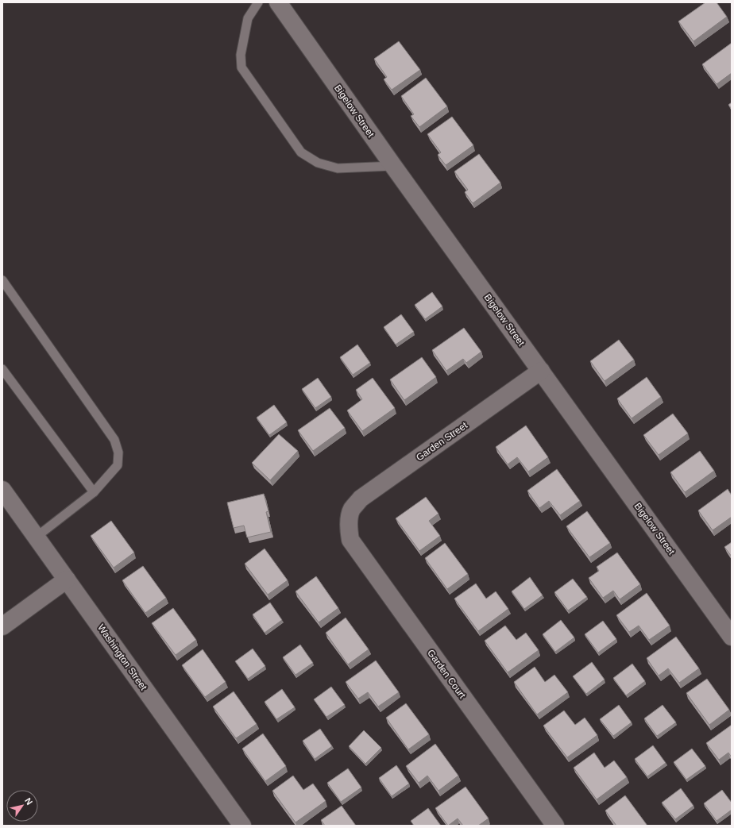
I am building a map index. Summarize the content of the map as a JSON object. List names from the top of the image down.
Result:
{
  "streets": {
    "street": [
      "Bigelow Street",
      "Garden Street",
      "Washington Street",
      "Garden Court"
    ]
  },
  "crossings": [
    ["Bigelow Street", "Garden Street"],
    ["Garden Street", "Garden Court"]
  ],
  "north": "top right"
}
